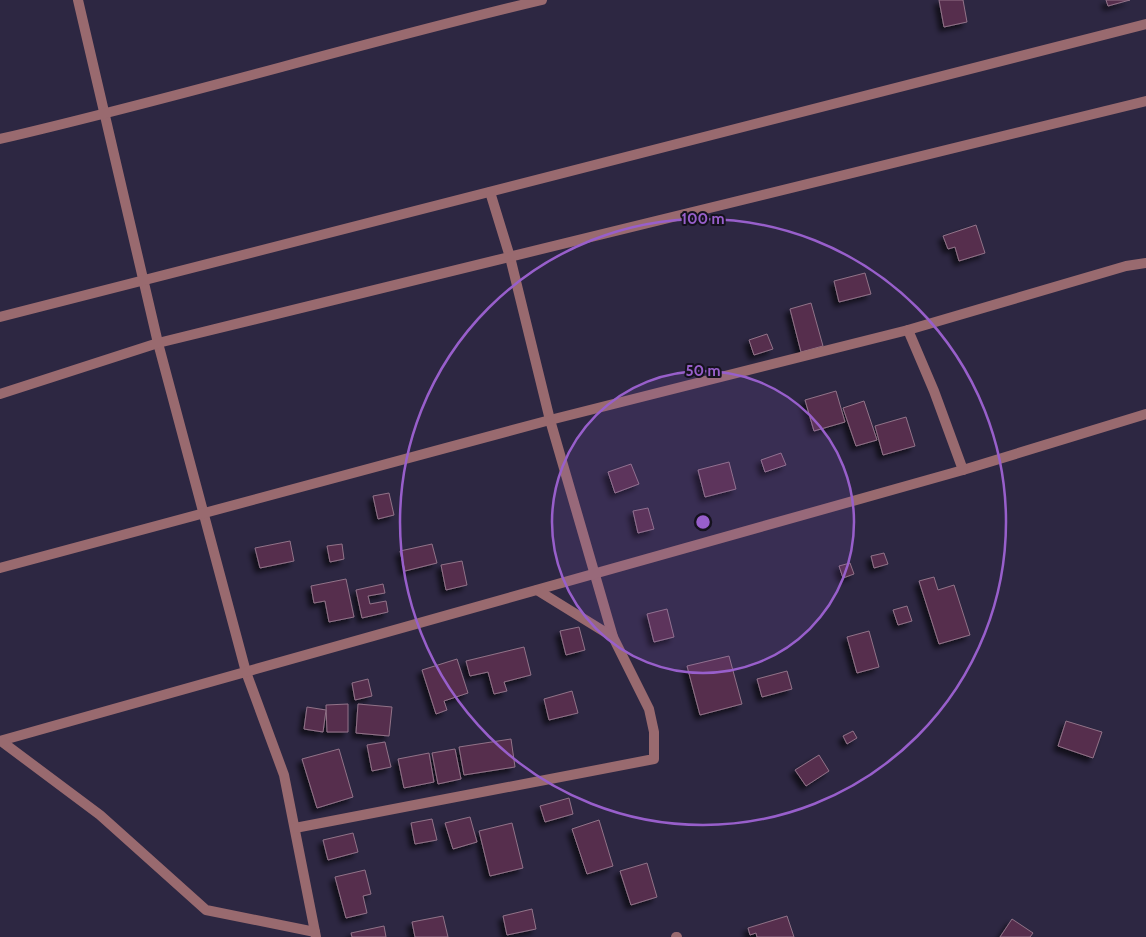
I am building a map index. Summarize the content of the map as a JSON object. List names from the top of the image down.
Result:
{
  "rings": ["100 m", "50 m"]
}
